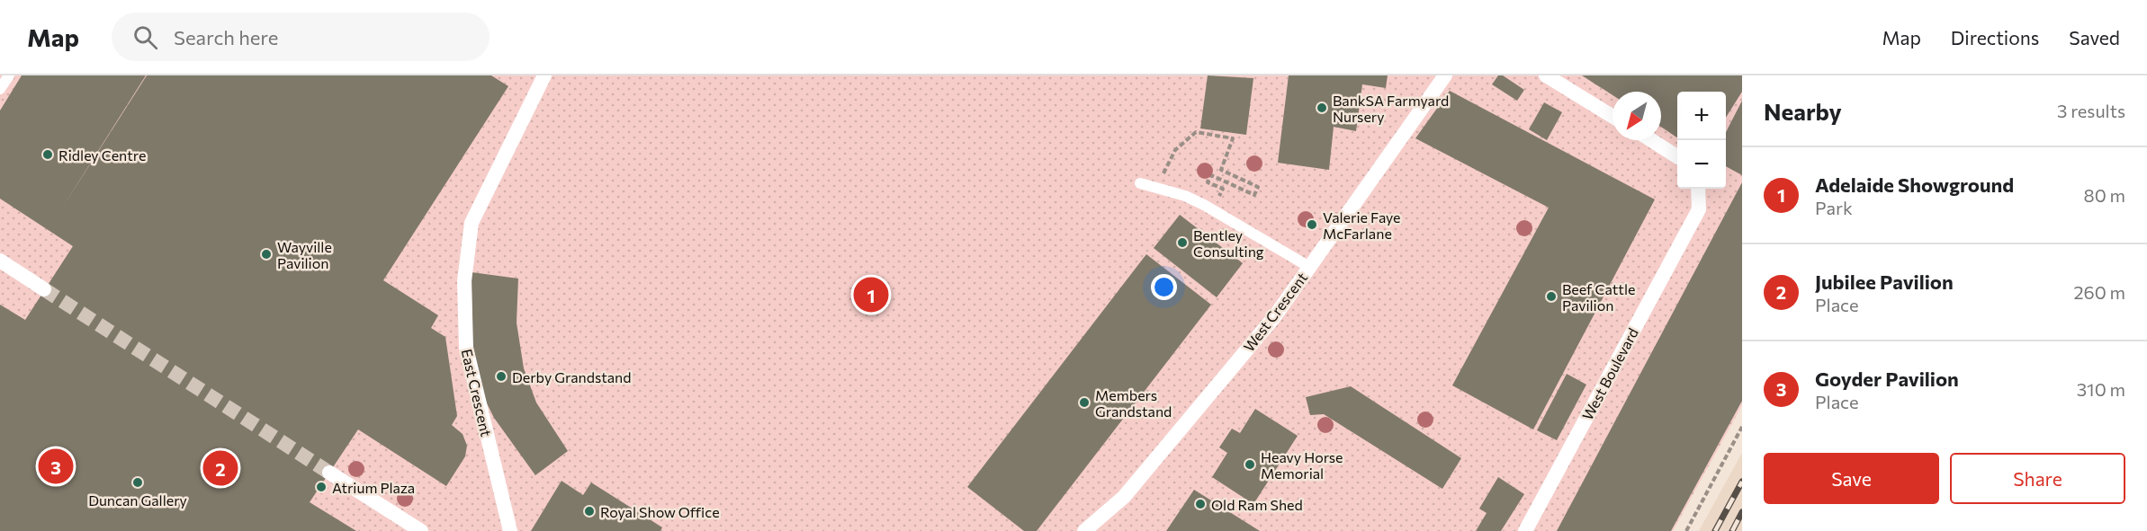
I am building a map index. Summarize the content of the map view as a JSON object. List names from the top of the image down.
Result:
{
  "streets": {
    "street": ["West Crescent", "West Boulevard", "East Crescent"]
  },
  "places": [
    "BankSA Farmyard Nursery",
    "Ridley Centre",
    "Valerie Faye McFarlane",
    "Bentley Consulting",
    "Wayville Pavilion",
    "Beef Cattle Pavilion",
    "Derby Grandstand",
    "Members Grandstand",
    "Heavy Horse Memorial",
    "Duncan Gallery",
    "Atrium Plaza",
    "Old Ram Shed",
    "Royal Show Office"
  ],
  "north": "bottom left",
  "page": {
    "header": "Map",
    "search": "Search here",
    "nav": ["Map", "Directions", "Saved"],
    "heading": ["Nearby", "3 results"],
    "map_buttons": ["+", "−"],
    "list": [
      {
        "mark": "1",
        "name": "Adelaide Showground",
        "note": "Park",
        "value": "80 m"
      },
      {
        "mark": "2",
        "name": "Jubilee Pavilion",
        "note": "Place",
        "value": "260 m"
      },
      {
        "mark": "3",
        "name": "Goyder Pavilion",
        "note": "Place",
        "value": "310 m"
      }
    ],
    "pins": ["1", "3", "2"],
    "buttons": ["Save", "Share"]
  }
}
